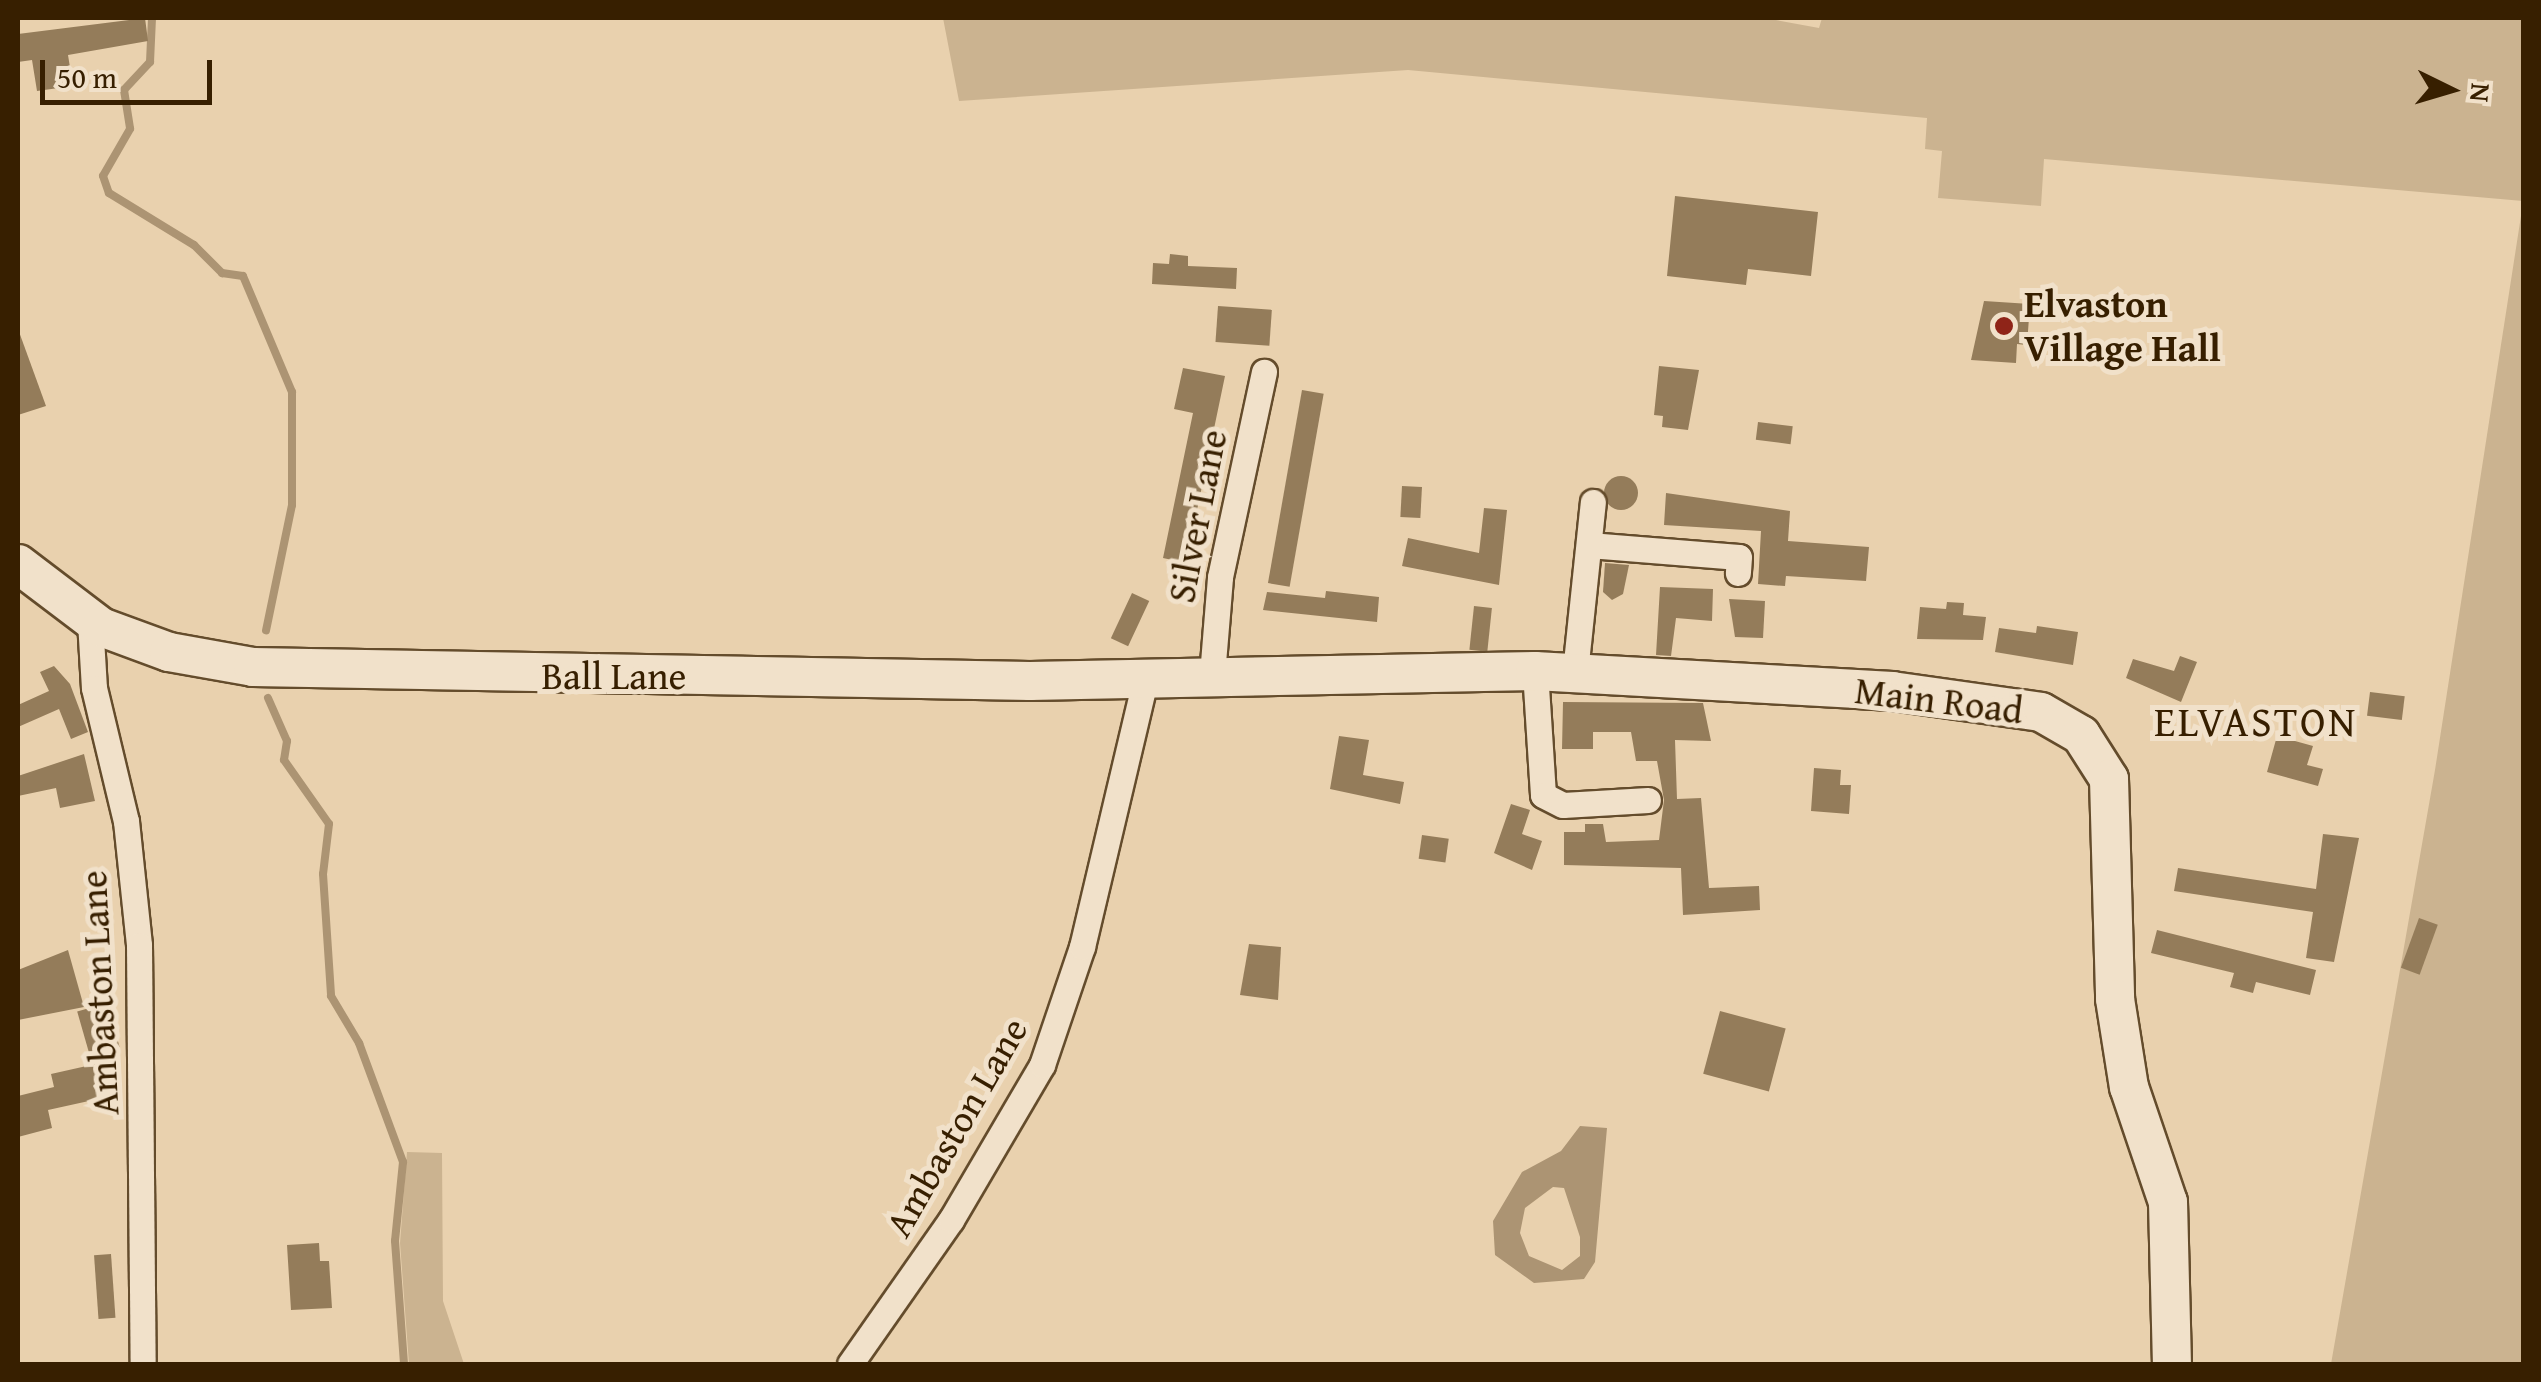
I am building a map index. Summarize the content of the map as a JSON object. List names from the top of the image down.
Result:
{
  "streets": {
    "main road": ["Ball Lane", "Main Road"],
    "street": ["Silver Lane", "Ambaston Lane"]
  },
  "crossings": [
    ["Silver Lane", "Main Road"],
    ["Ball Lane", "Main Road"],
    ["Ball Lane", "Ambaston Lane"],
    ["Main Road", "Ambaston Lane"]
  ],
  "districts": ["ELVASTON"],
  "places": ["Elvaston Village Hall"],
  "scale_bar": "50 m",
  "north": "right"
}
